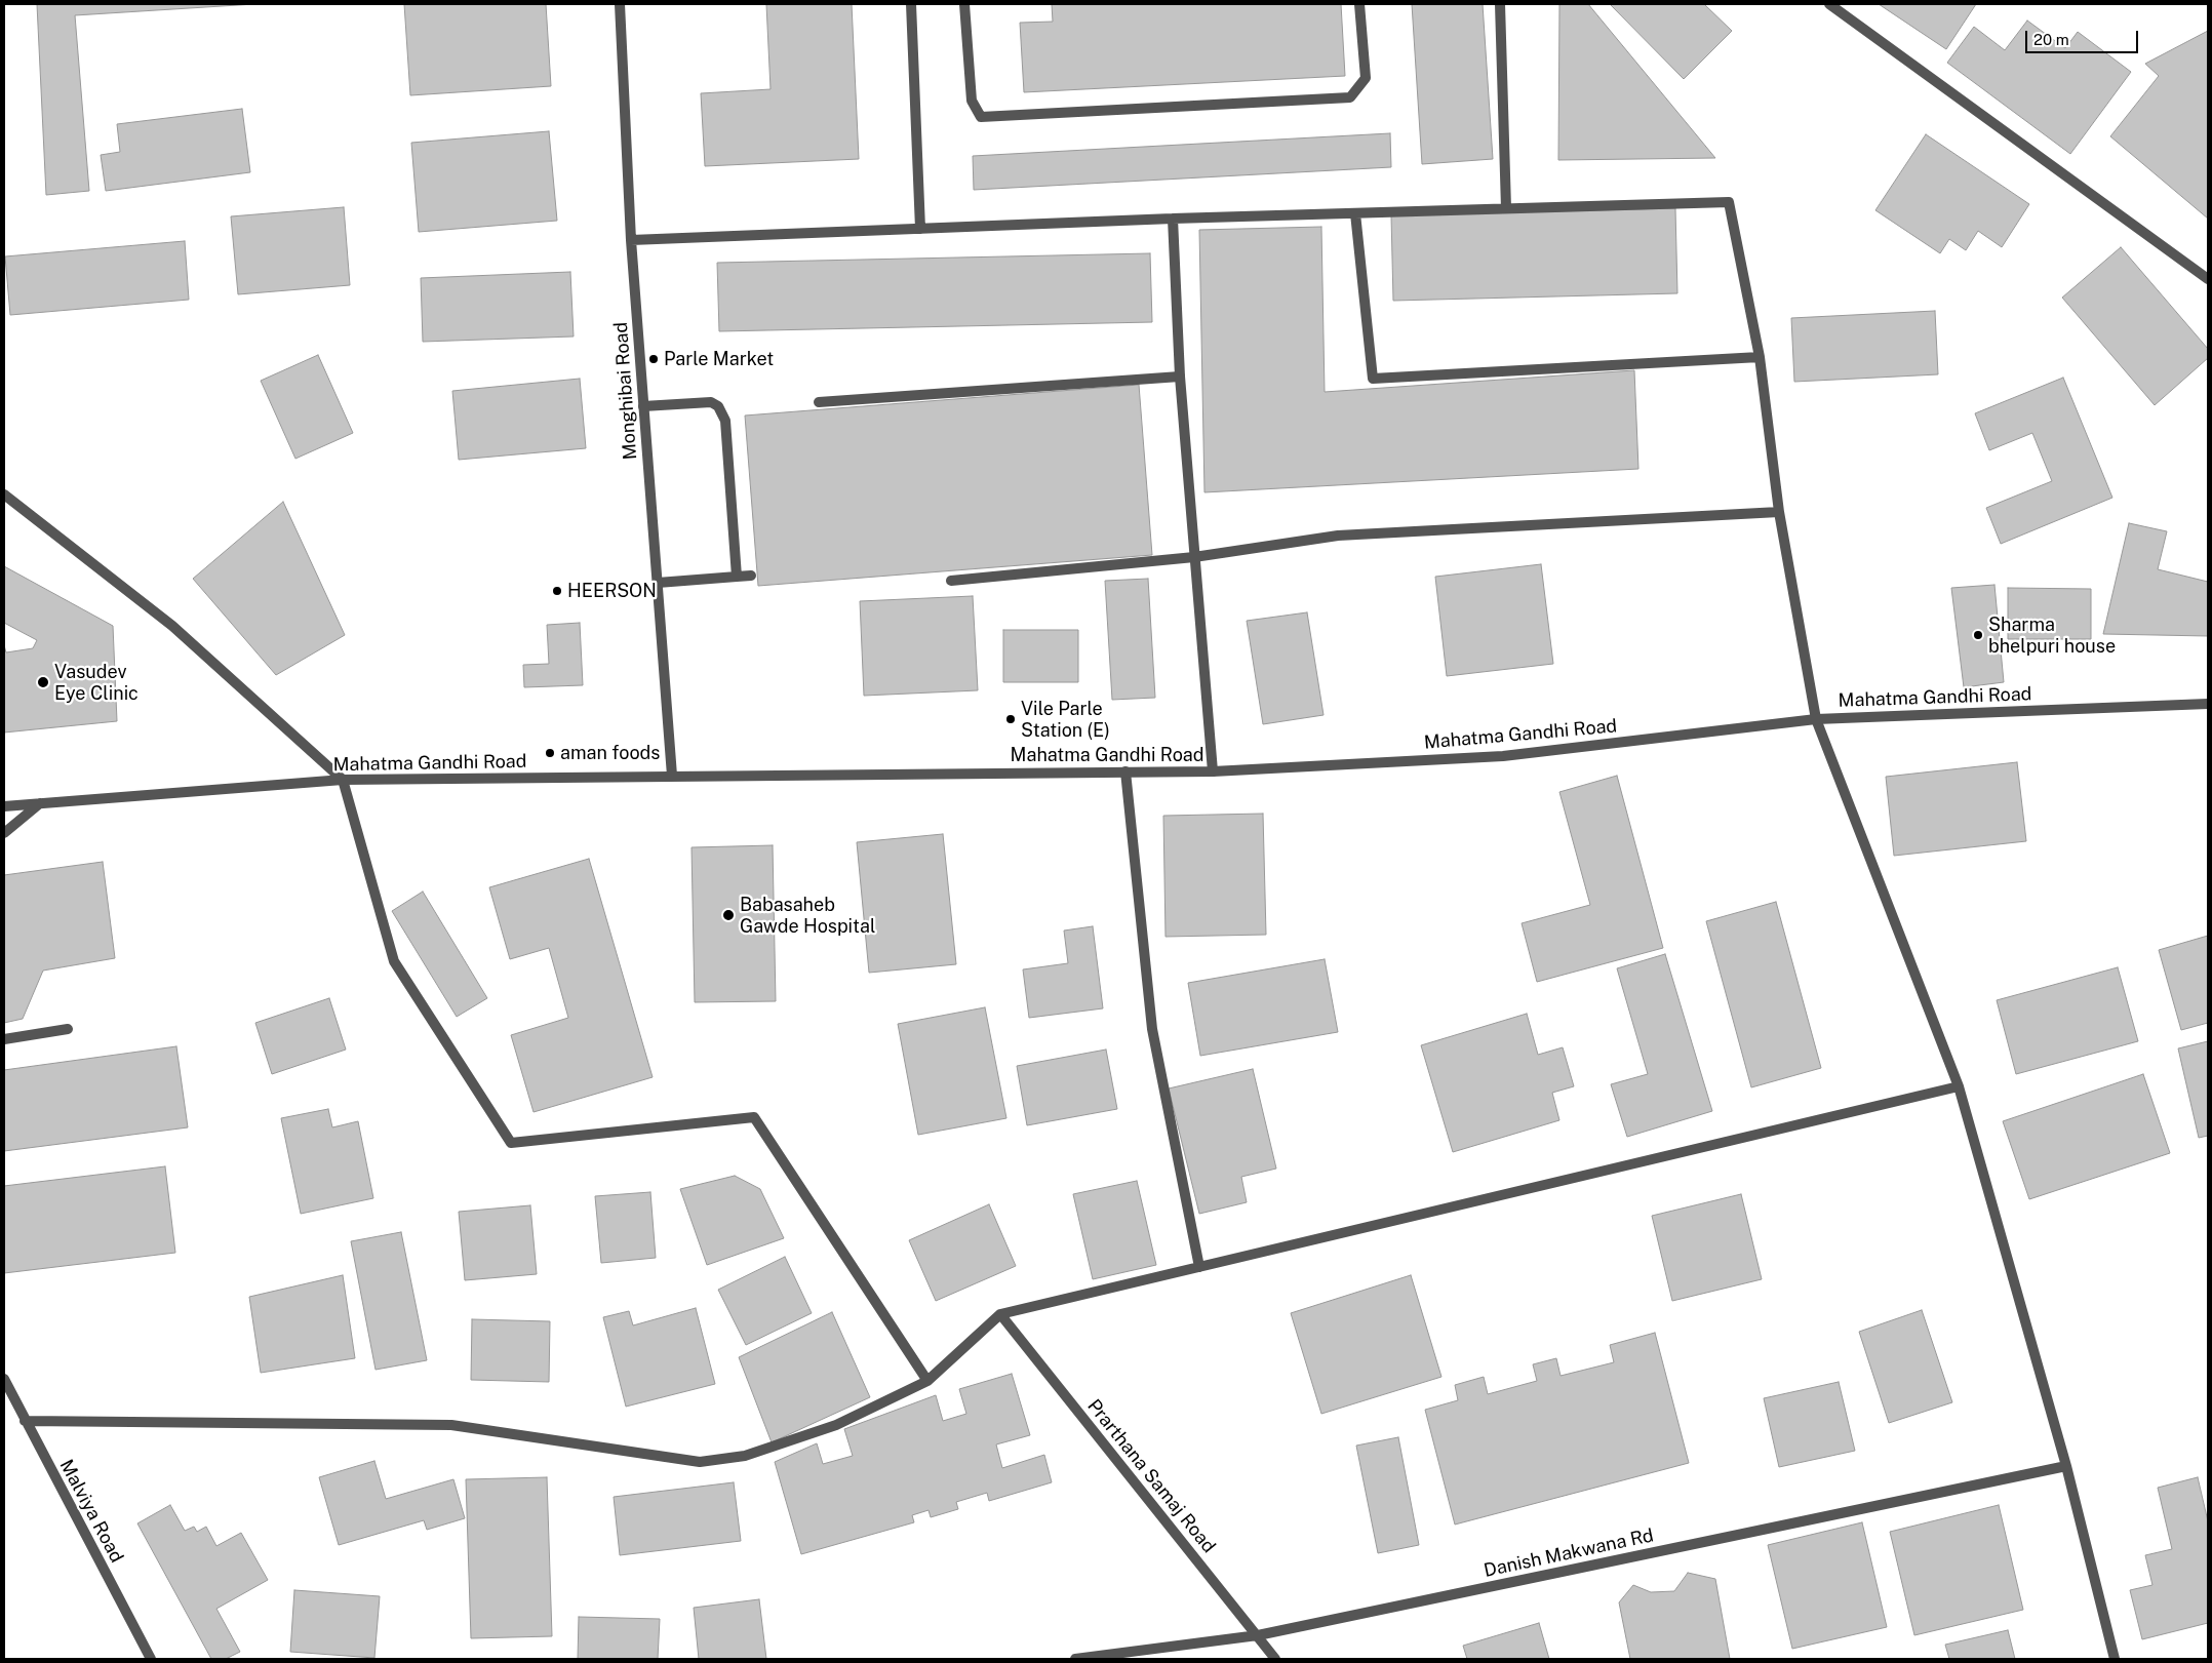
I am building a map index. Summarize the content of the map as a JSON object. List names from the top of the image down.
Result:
{
  "streets": {
    "street": [
      "Monghibai Road",
      "Mahatma Gandhi Road",
      "Prarthana Samaj Road",
      "Malviya Road",
      "Danish Makwana Rd"
    ]
  },
  "crossings": [
    ["Monghibai Road", "Mahatma Gandhi Road"],
    ["Prarthana Samaj Road", "Danish Makwana Rd"]
  ],
  "places": [
    "Parle Market",
    "HEERSON",
    "Sharma bhelpuri house",
    "Vasudev Eye Clinic",
    "Vile Parle Station (E)",
    "aman foods",
    "Babasaheb Gawde Hospital"
  ],
  "scale_bar": "20 m"
}
